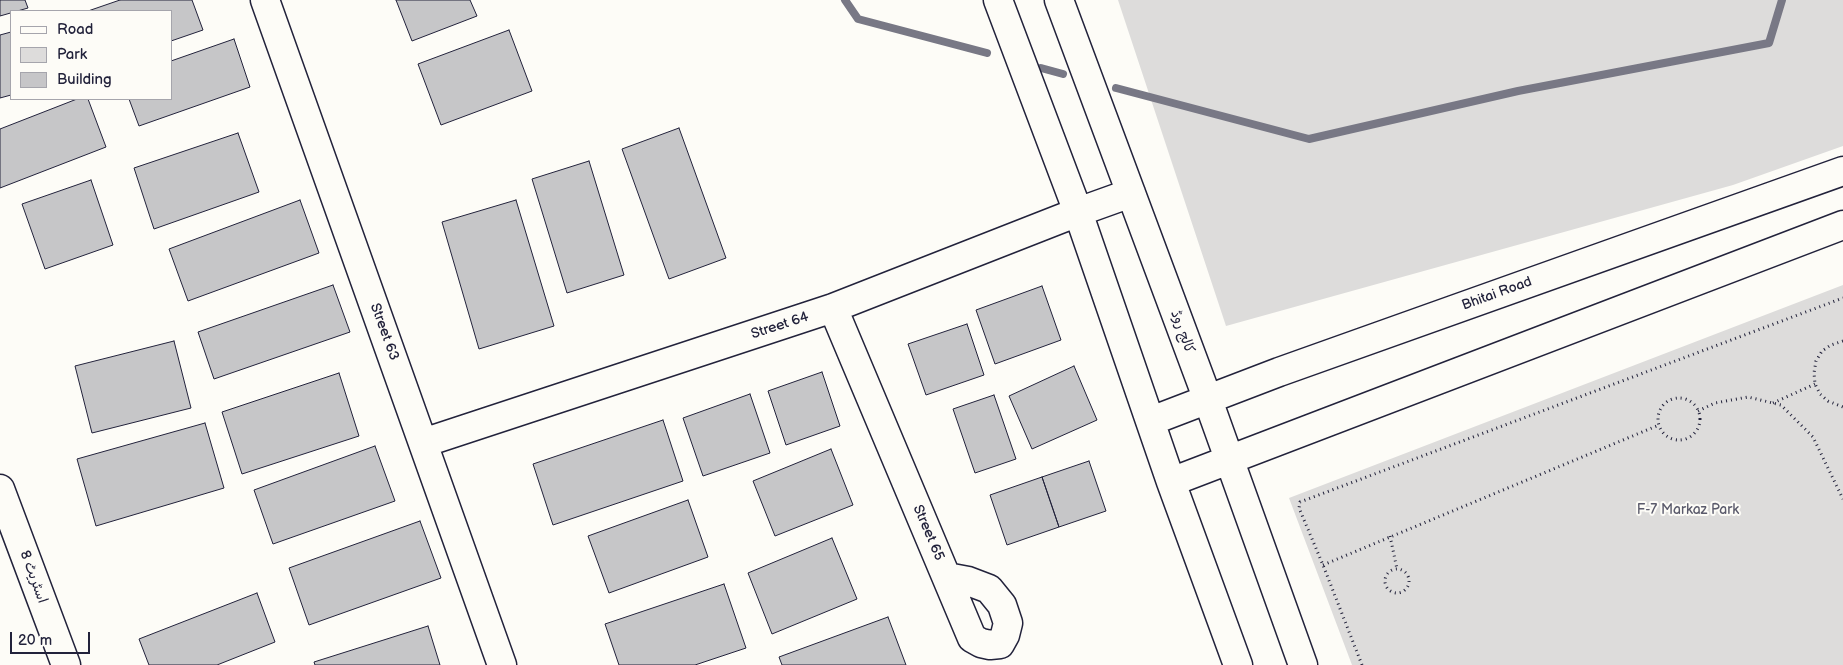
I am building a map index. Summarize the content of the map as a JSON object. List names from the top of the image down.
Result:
{
  "streets": {
    "street": [
      "Bhitai Road",
      "Street 64",
      "Street 63",
      "کالج روڈ",
      "Street 65",
      "اسٹریٹ 8"
    ]
  },
  "crossings": [
    ["Bhitai Road", "کالج روڈ"],
    ["Street 64", "Street 63"],
    ["Street 64", "کالج روڈ"],
    ["Street 64", "Street 65"]
  ],
  "parks": ["F-7 Markaz Park"],
  "legend": ["Road", "Park", "Building"],
  "scale_bar": "20 m"
}
